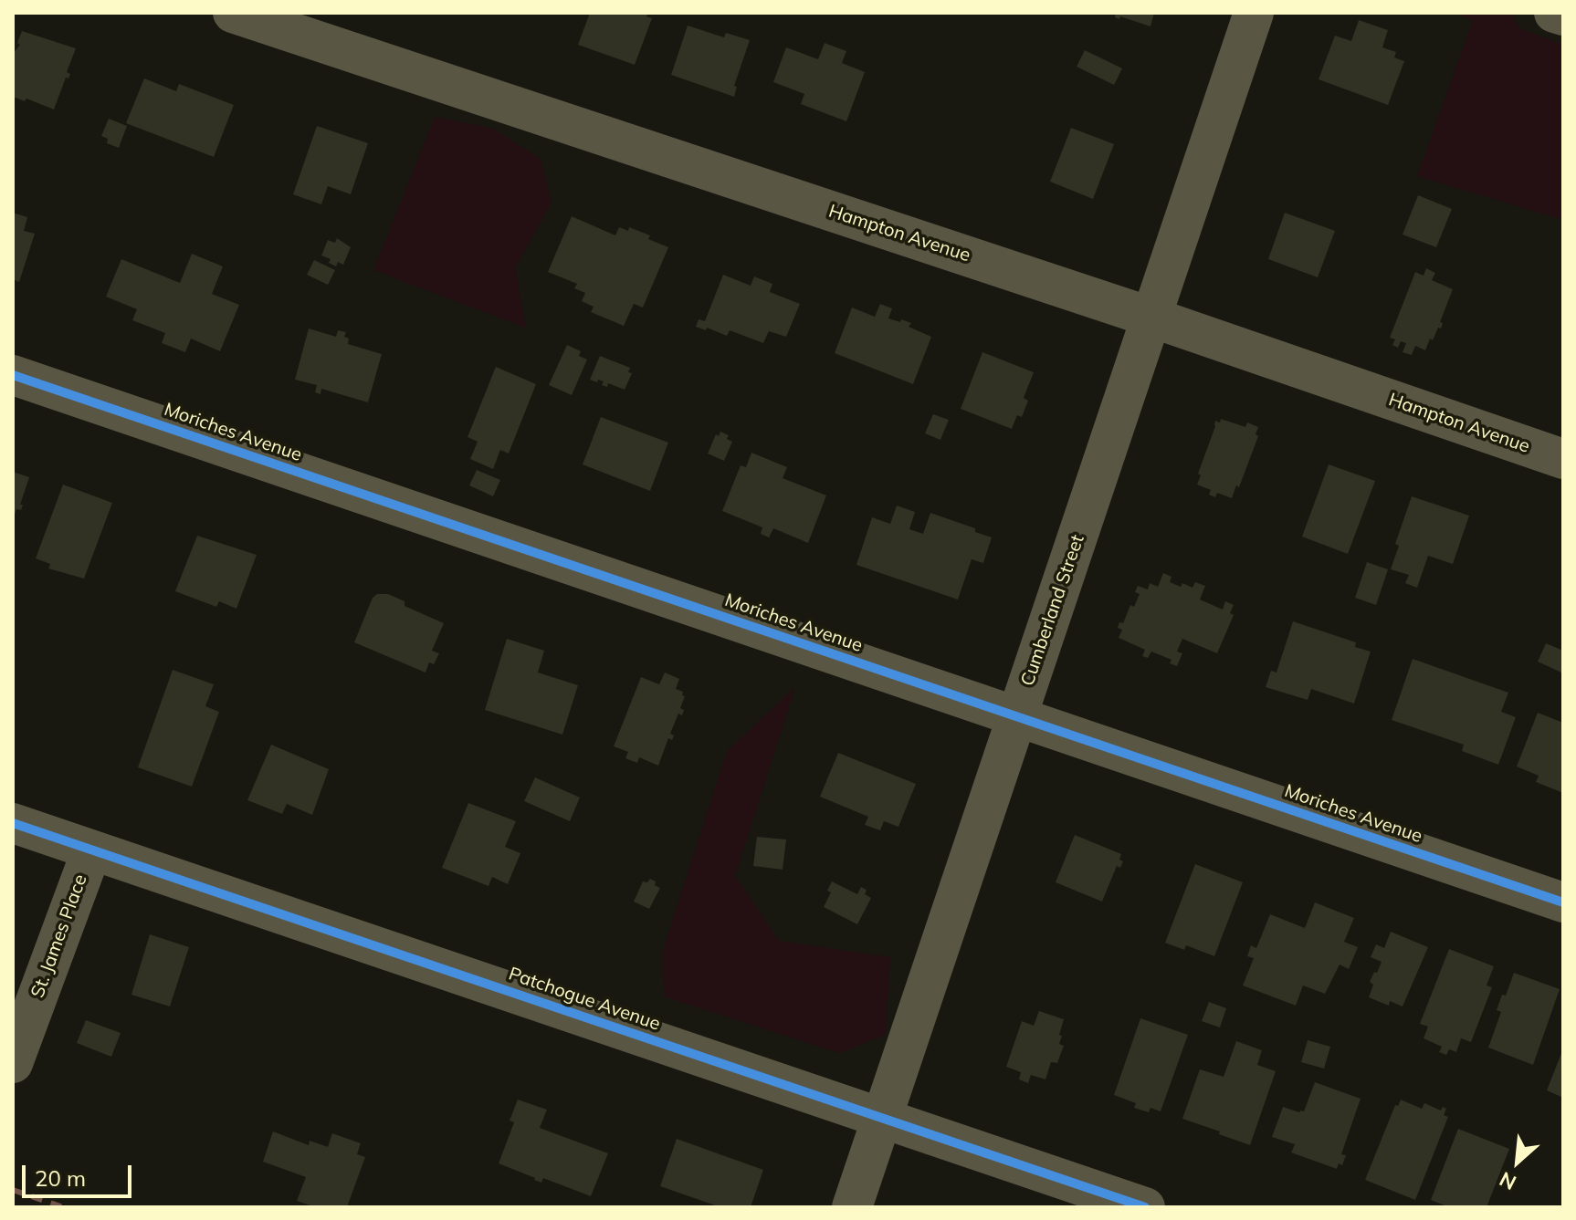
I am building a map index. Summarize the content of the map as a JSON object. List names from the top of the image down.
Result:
{
  "streets": {
    "street": [
      "Hampton Avenue",
      "Moriches Avenue",
      "Cumberland Street",
      "St. James Place",
      "Patchogue Avenue"
    ]
  },
  "crossings": [
    ["Hampton Avenue", "Cumberland Street"],
    ["Moriches Avenue", "Cumberland Street"],
    ["Cumberland Street", "Patchogue Avenue"],
    ["St. James Place", "Patchogue Avenue"]
  ],
  "scale_bar": "20 m",
  "north": "bottom left"
}
